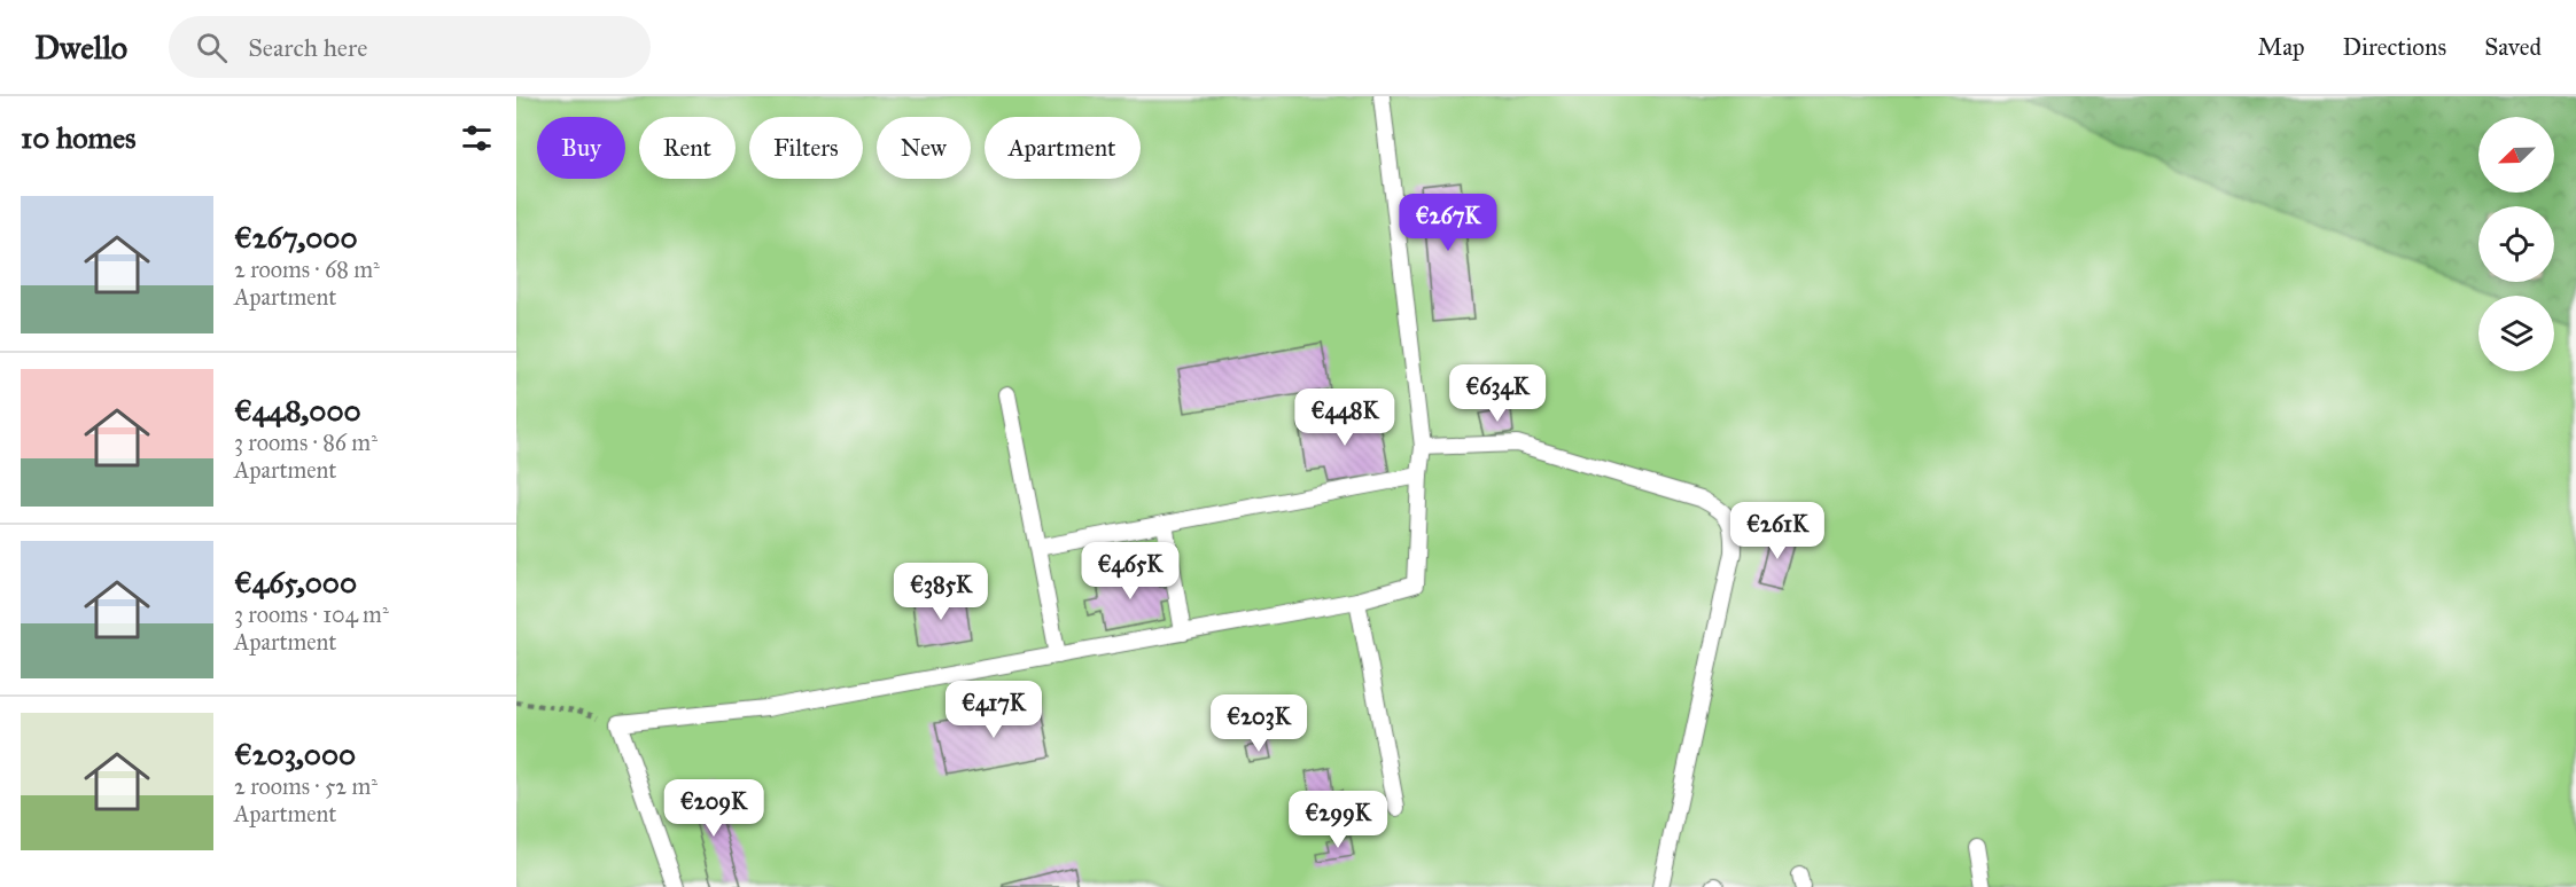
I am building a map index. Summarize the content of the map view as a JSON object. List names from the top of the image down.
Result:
{
  "north": "bottom left",
  "page": {
    "header": "Dwello",
    "search": "Search here",
    "nav": ["Map", "Directions", "Saved"],
    "heading": "10 homes",
    "chip": [
      "Buy",
      "Rent",
      "Filters",
      "New",
      "Apartment"
    ],
    "list": [
      {
        "name": "€267,000",
        "note": "2 rooms · 68 m² · Apartment"
      },
      {
        "name": "€448,000",
        "note": "3 rooms · 86 m² · Apartment"
      },
      {
        "name": "€465,000",
        "note": "3 rooms · 104 m² · Apartment"
      },
      {
        "name": "€203,000",
        "note": "2 rooms · 52 m² · Apartment"
      }
    ],
    "price": [
      "€267K",
      "€634K",
      "€448K",
      "€261K",
      "€465K",
      "€385K",
      "€417K",
      "€203K",
      "€209K",
      "€299K"
    ]
  }
}
